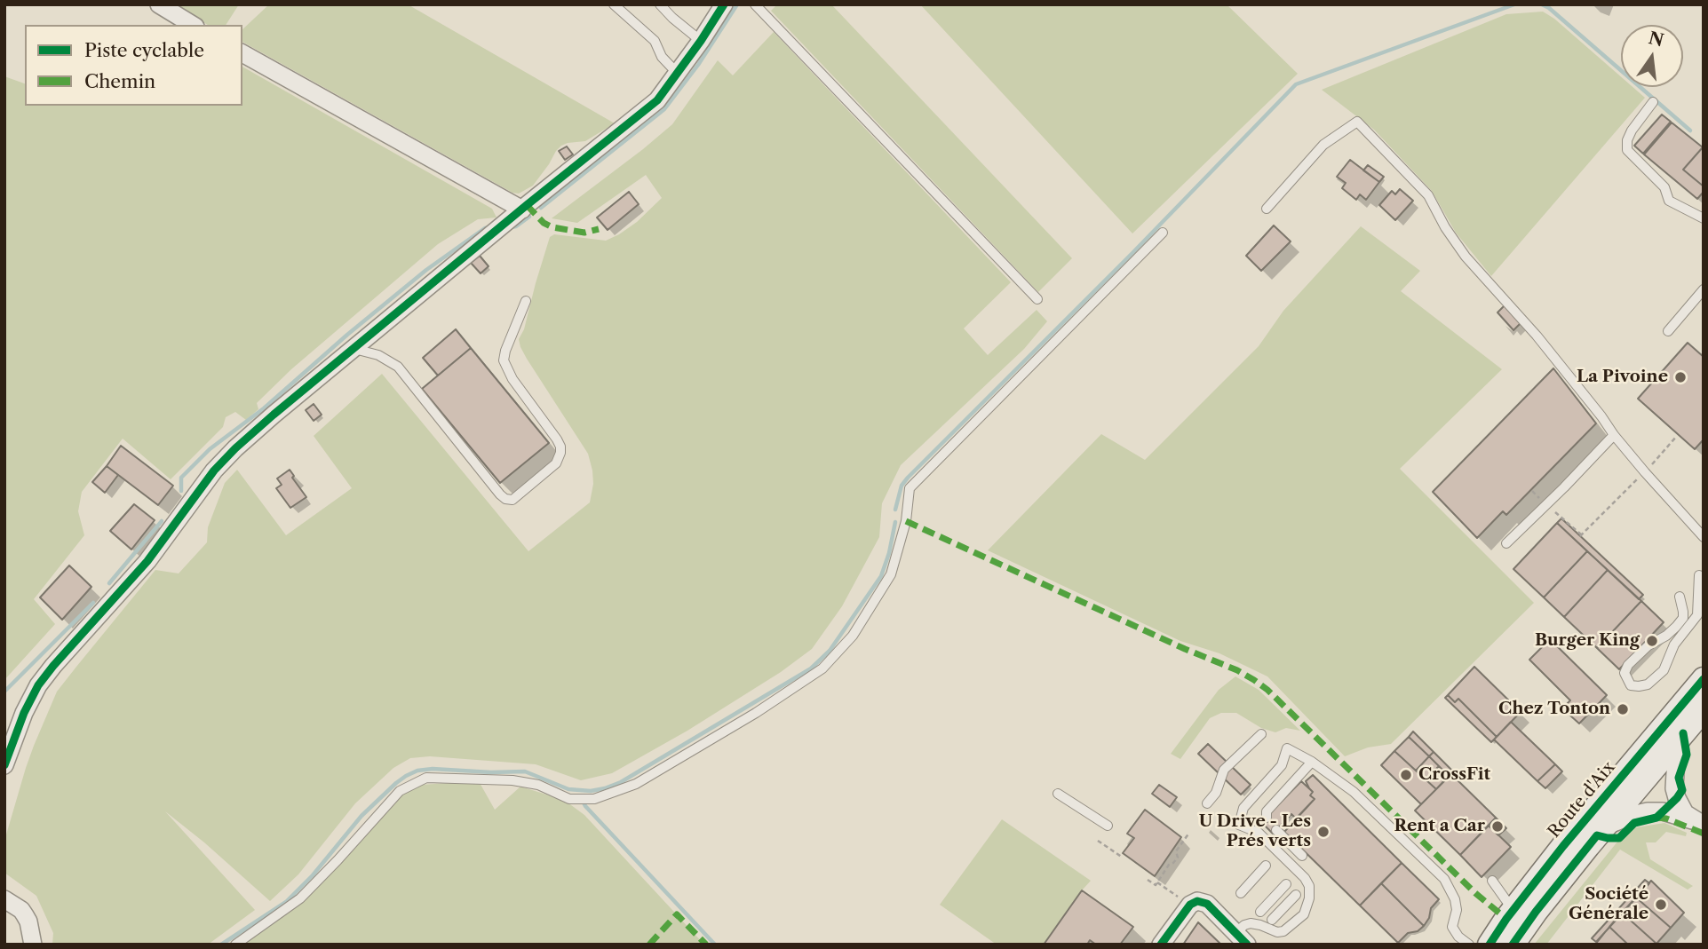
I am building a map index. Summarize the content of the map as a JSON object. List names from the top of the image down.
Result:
{
  "streets": {
    "main road": ["Route d'Aix"]
  },
  "places": [
    "La Pivoine",
    "Burger King",
    "Chez Tonton",
    "CrossFit",
    "Rent a Car",
    "U Drive - Les Prés verts",
    "Société Générale"
  ],
  "legend": ["Piste cyclable", "Chemin"],
  "north": "top"
}
